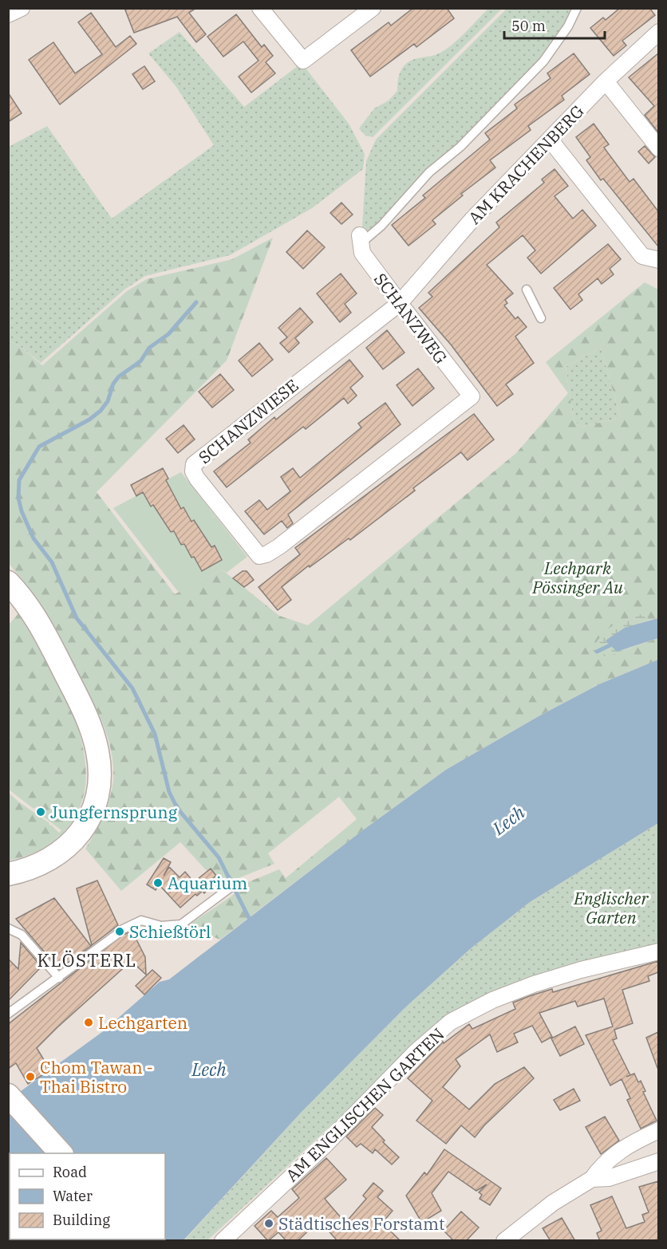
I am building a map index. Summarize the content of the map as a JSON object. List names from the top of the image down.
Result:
{
  "streets": {
    "street": [
      "AM KRACHENBERG",
      "SCHANZWEG",
      "SCHANZWIESE",
      "AM ENGLISCHEN GARTEN"
    ]
  },
  "crossings": [
    ["AM KRACHENBERG", "SCHANZWEG"],
    ["AM KRACHENBERG", "SCHANZWIESE"],
    ["SCHANZWEG", "SCHANZWIESE"]
  ],
  "districts": ["KLÖSTERL"],
  "water": ["Lech"],
  "parks": ["Lechpark Pössinger Au", "Englischer Garten"],
  "places": [
    "Jungfernsprung",
    "Aquarium",
    "Schießtörl",
    "Lechgarten",
    "Chom Tawan - Thai Bistro",
    "Städtisches Forstamt"
  ],
  "legend": ["Road", "Water", "Building"],
  "scale_bar": "50 m"
}
